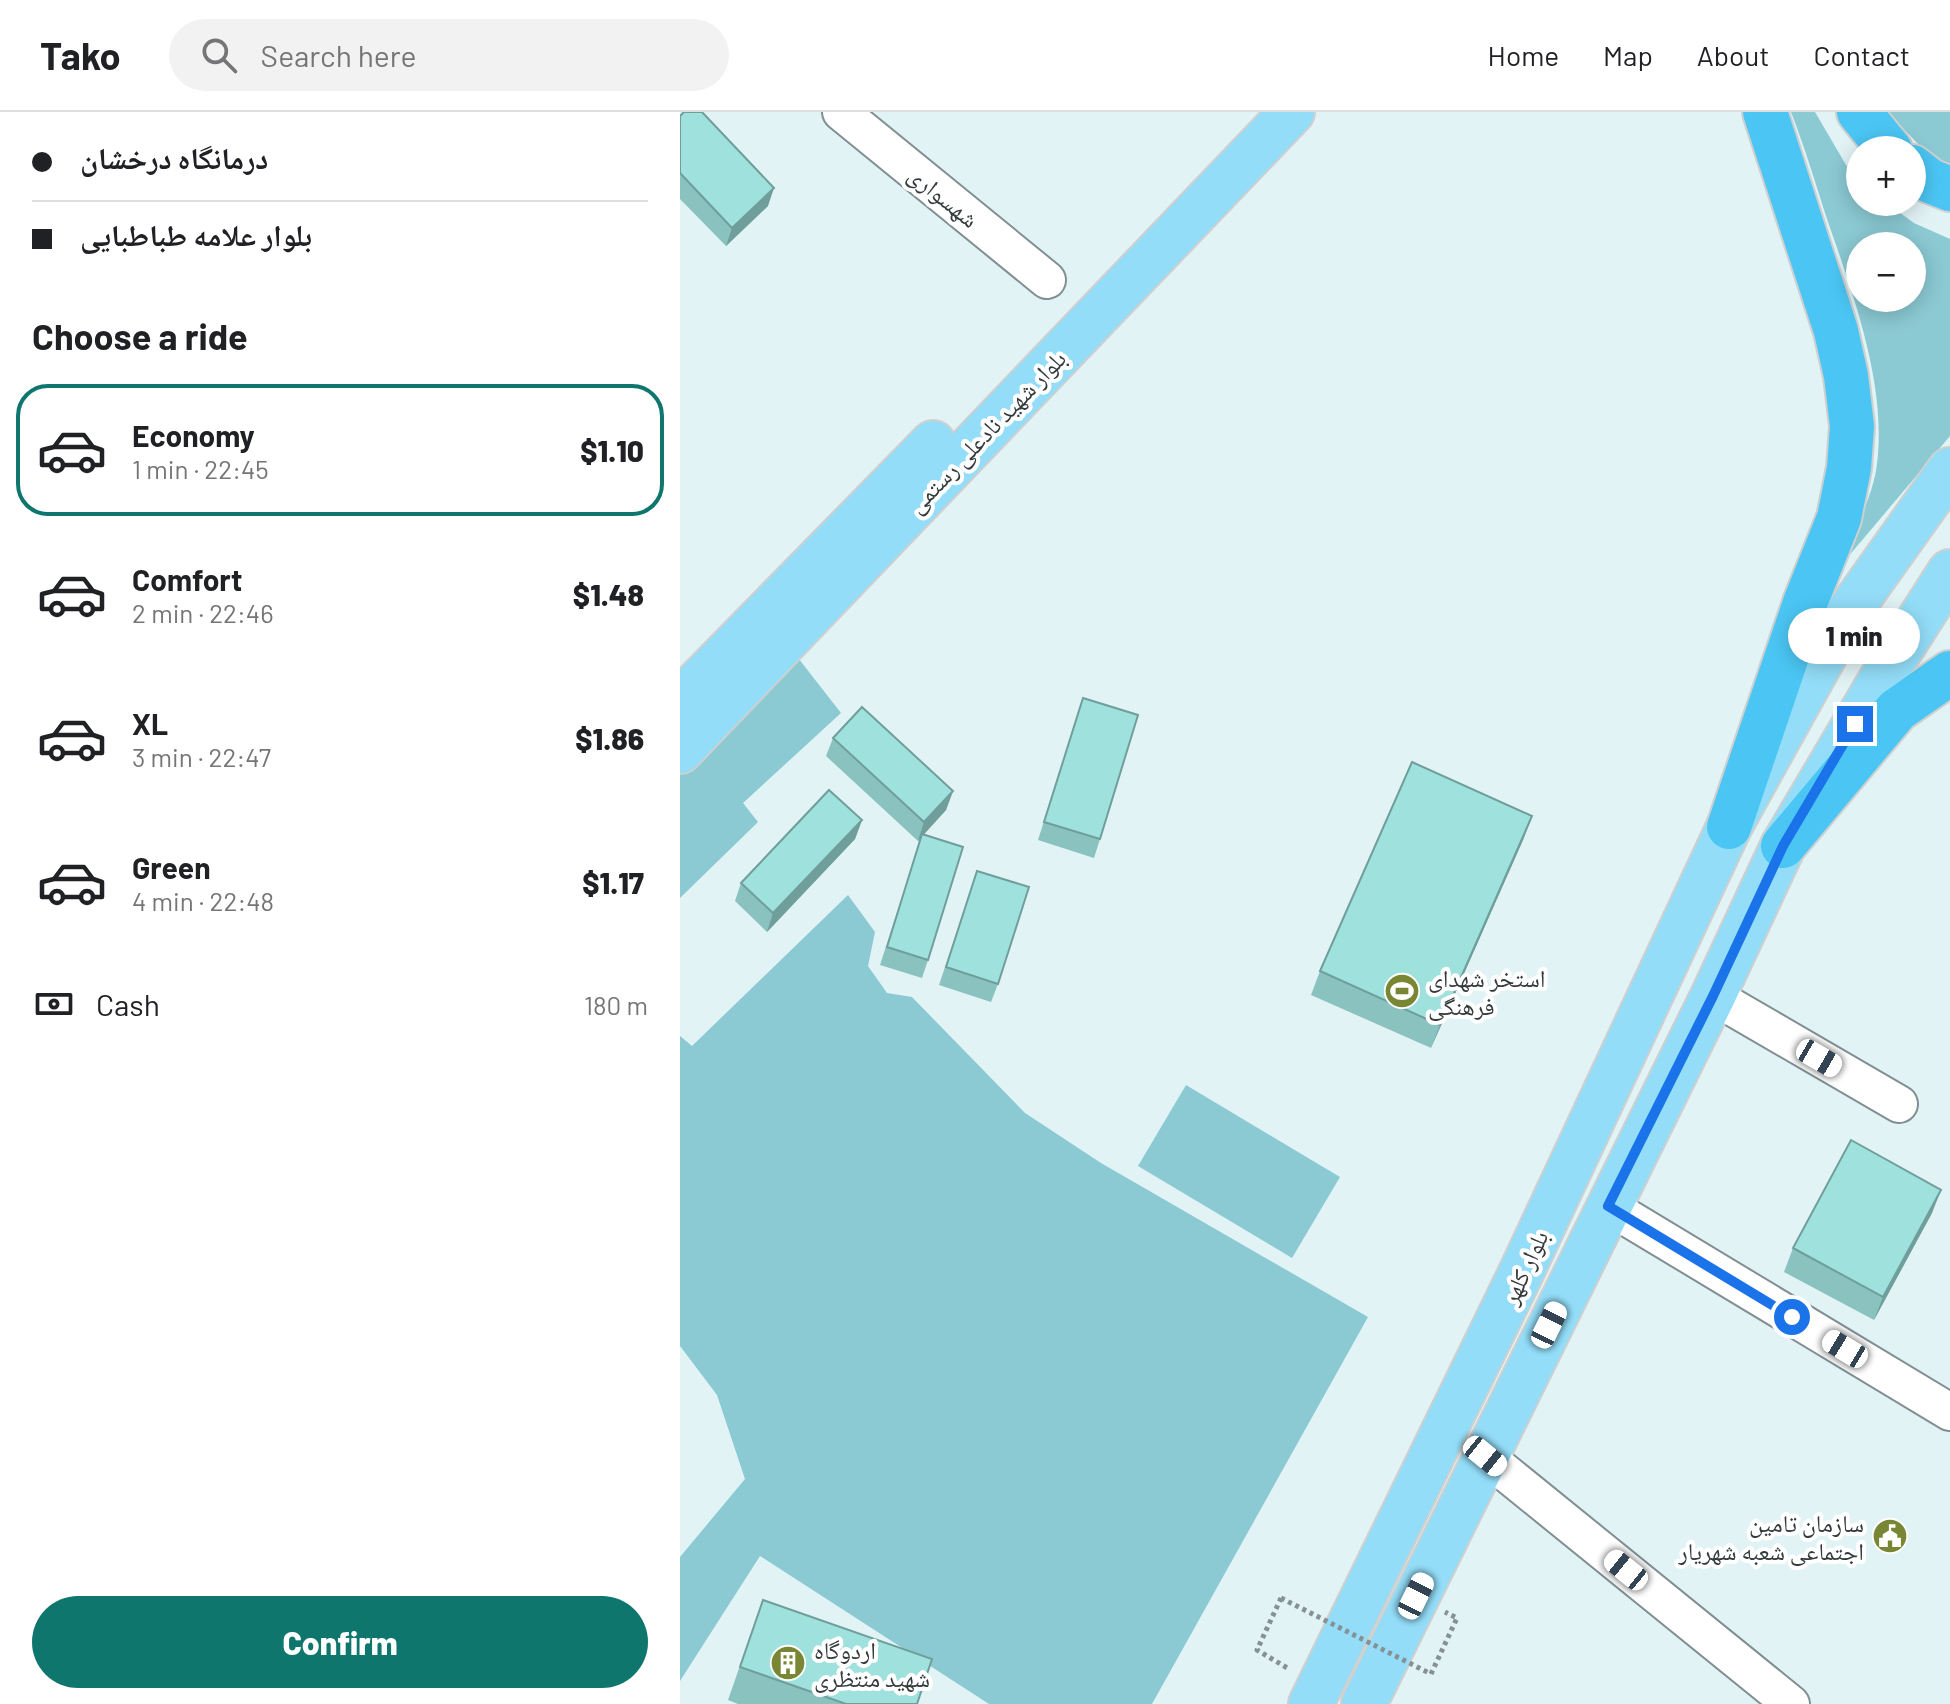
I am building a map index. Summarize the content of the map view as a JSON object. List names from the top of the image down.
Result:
{
  "streets": {
    "main road": ["بلوار شهید نادعلی رستمی", "بلوار کلهر"],
    "street": ["شهسواری"]
  },
  "places": {
    "sports": ["استخر شهدای فرهنگی"],
    "public building": ["سازمان تامین اجتماعی شعبه شهریار"],
    "building": ["اردوگاه شهید منتظری"]
  },
  "page": {
    "header": "Tako",
    "search": "Search here",
    "nav": [
      "Home",
      "Map",
      "About",
      "Contact"
    ],
    "banner": ["درمانگاه درخشان", "بلوار علامه طباطبایی"],
    "map_buttons": ["+", "−"],
    "heading": "Choose a ride",
    "list": [
      {
        "name": "Economy",
        "note": "1 min · 22:45",
        "value": "$1.10"
      },
      {
        "name": "Comfort",
        "note": "2 min · 22:46",
        "value": "$1.48"
      },
      {
        "name": "XL",
        "note": "3 min · 22:47",
        "value": "$1.86"
      },
      {
        "name": "Green",
        "note": "4 min · 22:48",
        "value": "$1.17"
      }
    ],
    "bubble": "1 min",
    "pay": ["Cash", "180 m"],
    "buttons": "Confirm"
  }
}
